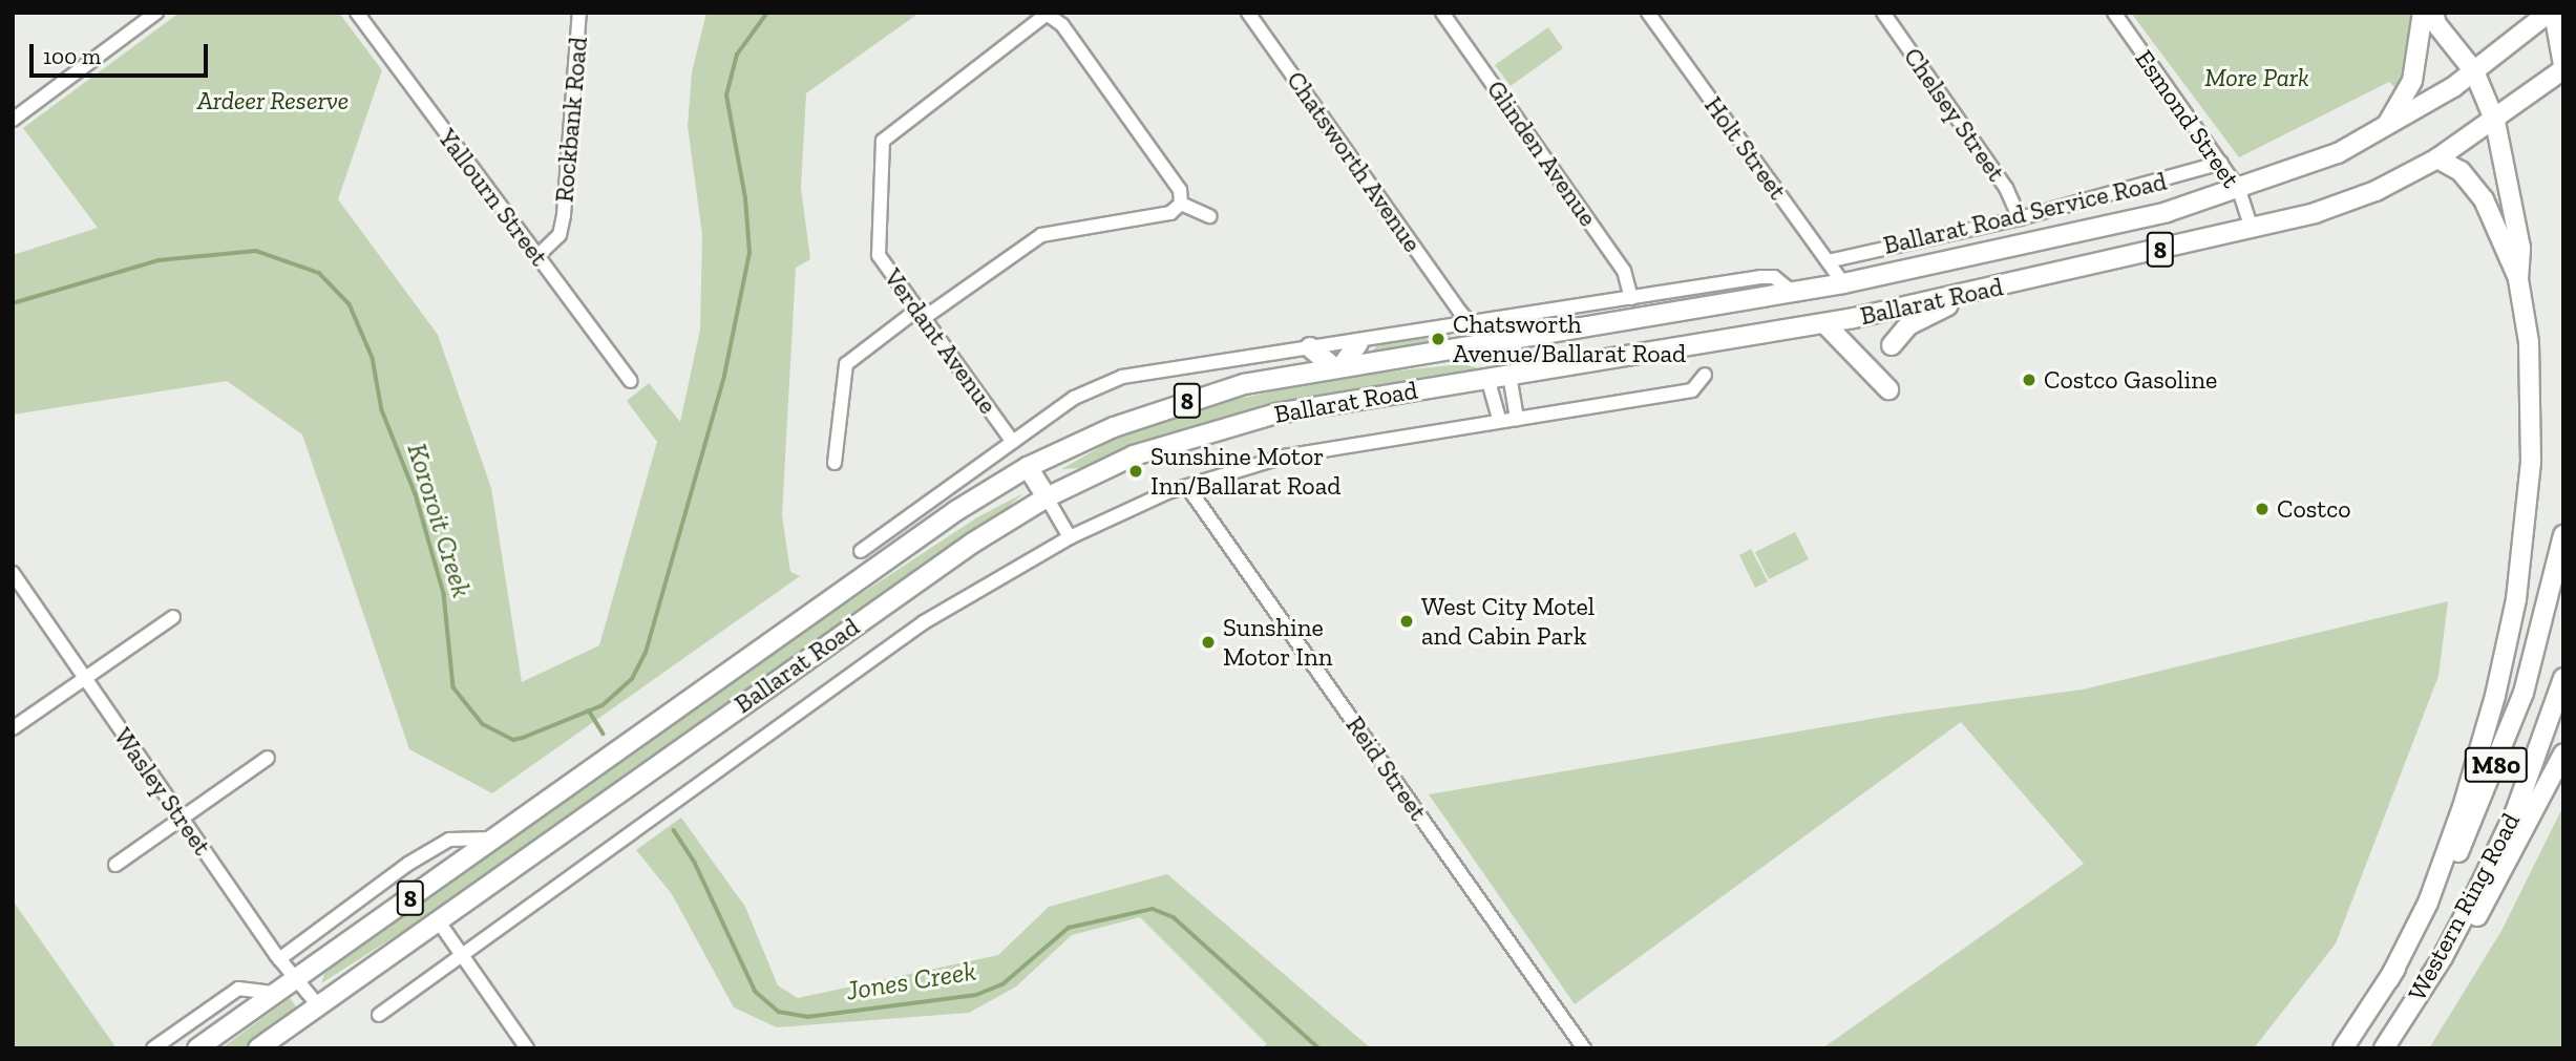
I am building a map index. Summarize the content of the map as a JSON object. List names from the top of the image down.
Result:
{
  "streets": {
    "highway": [
      "8",
      "Ballarat Road",
      "M80",
      "Western Ring Road"
    ],
    "street": [
      "Chelsey Street",
      "Esmond Street",
      "Rockbank Road",
      "Holt Street",
      "Glinden Avenue",
      "Chatsworth Avenue",
      "Yallourn Street",
      "Ballarat Road Service Road",
      "Verdant Avenue",
      "Reid Street",
      "Wasley Street"
    ]
  },
  "crossings": [
    ["Chelsey Street", "Ballarat Road Service Road"],
    ["Esmond Street", "Ballarat Road Service Road"],
    ["Esmond Street", "Ballarat Road"],
    ["Rockbank Road", "Yallourn Street"],
    ["Holt Street", "Ballarat Road Service Road"],
    ["Holt Street", "Ballarat Road"],
    ["Chatsworth Avenue", "Ballarat Road"],
    ["Ballarat Road", "Reid Street"],
    ["Ballarat Road", "Wasley Street"]
  ],
  "water": ["Kororoit Creek", "Jones Creek"],
  "parks": ["More Park", "Ardeer Reserve"],
  "places": [
    "Chatsworth Avenue/Ballarat Road",
    "Costco Gasoline",
    "Sunshine Motor Inn/Ballarat Road",
    "Costco",
    "West City Motel and Cabin Park",
    "Sunshine Motor Inn"
  ],
  "scale_bar": "100 m"
}
